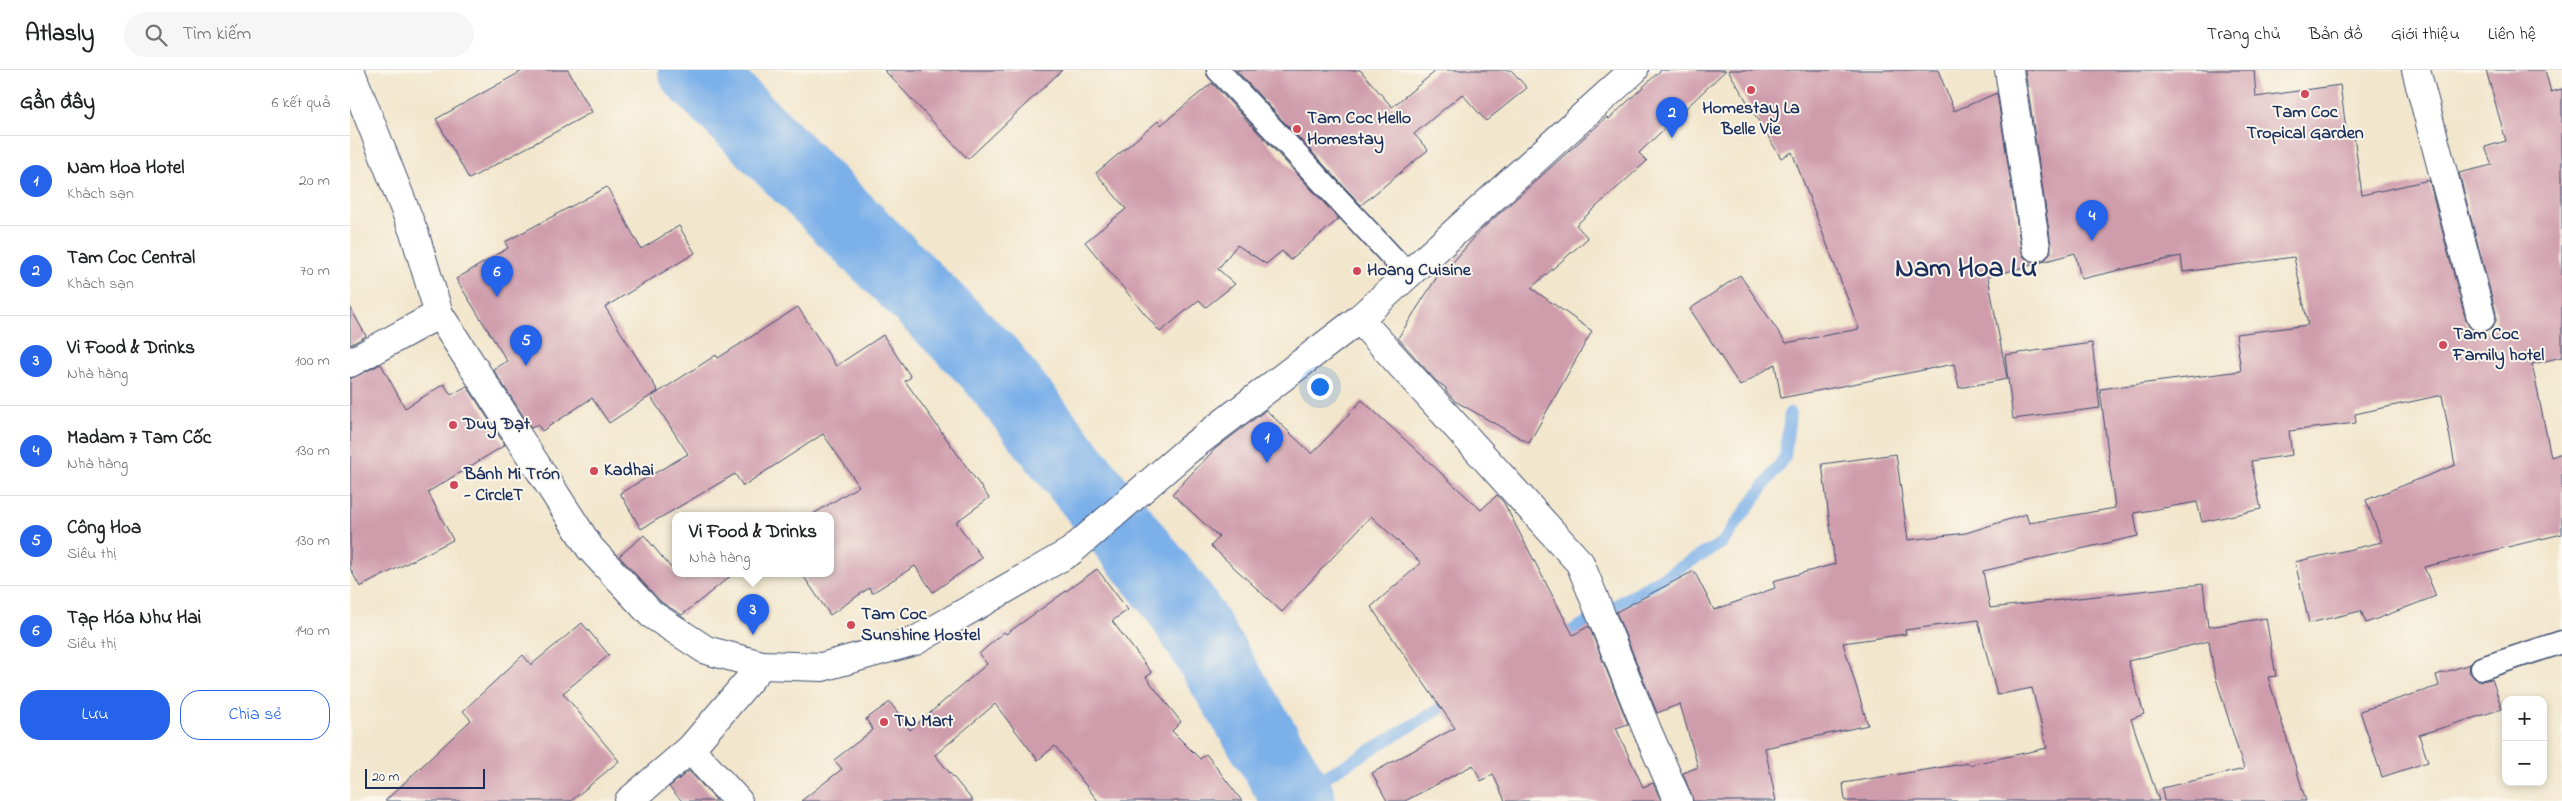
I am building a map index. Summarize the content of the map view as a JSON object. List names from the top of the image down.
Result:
{
  "districts": ["Nam Hoa Lư"],
  "places": [
    "Homestay La Belle Vie",
    "Tam Coc Tropical Garden",
    "Tam Coc Hello Homestay",
    "Hoang Cuisine",
    "Tam Coc Family hotel",
    "Duy Đạt",
    "Kadhai",
    "Bánh Mi Trón - CircleT",
    "Tam Coc Sunshine Hostel",
    "TN Mart"
  ],
  "scale_bar": "20 m",
  "page": {
    "header": "Atlasly",
    "search": "Tìm kiếm",
    "nav": [
      "Trang chủ",
      "Bản đồ",
      "Giới thiệu",
      "Liên hệ"
    ],
    "heading": ["Gần đây", "6 kết quả"],
    "pins": [
      "2",
      "4",
      "6",
      "5",
      "1",
      "3"
    ],
    "list": [
      {
        "mark": "1",
        "name": "Nam Hoa Hotel",
        "note": "Khách sạn",
        "value": "20 m"
      },
      {
        "mark": "2",
        "name": "Tam Coc Central",
        "note": "Khách sạn",
        "value": "70 m"
      },
      {
        "mark": "3",
        "name": "Vi Food & Drinks",
        "note": "Nhà hàng",
        "value": "100 m"
      },
      {
        "mark": "4",
        "name": "Madam 7 Tam Cốc",
        "note": "Nhà hàng",
        "value": "130 m"
      },
      {
        "mark": "5",
        "name": "Công Hoa",
        "note": "Siêu thị",
        "value": "130 m"
      },
      {
        "mark": "6",
        "name": "Tạp Hóa Như Hai",
        "note": "Siêu thị",
        "value": "140 m"
      }
    ],
    "popup": ["Vi Food & Drinks", "Nhà hàng"],
    "buttons": ["Lưu", "Chia sẻ"],
    "map_buttons": ["+", "−"],
    "scale": "20 m"
  }
}
